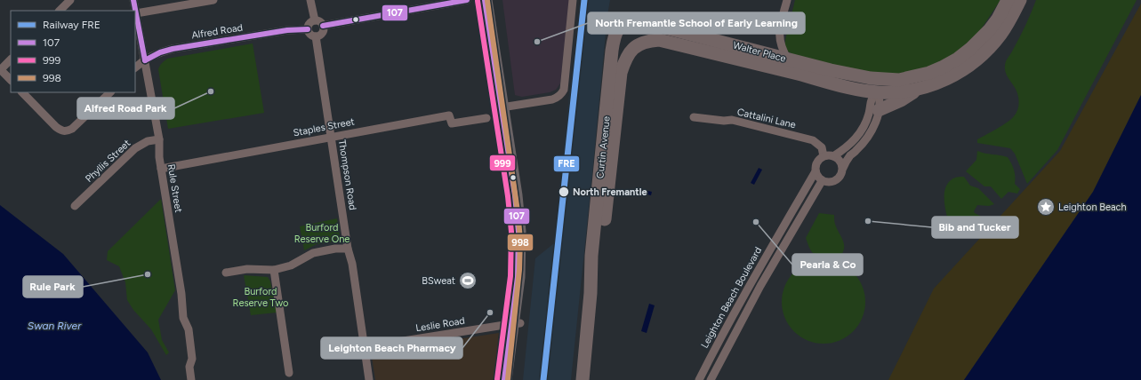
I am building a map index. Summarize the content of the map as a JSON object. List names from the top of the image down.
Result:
{
  "streets": {
    "main road": ["Walter Place", "Curtin Avenue"],
    "street": [
      "Alfred Road",
      "Cattalini Lane",
      "Staples Street",
      "Phyllis Street",
      "Thompson Road",
      "Rule Street",
      "Leighton Beach Boulevard",
      "Leslie Road"
    ]
  },
  "crossings": [
    ["Alfred Road", "Thompson Road"],
    ["Alfred Road", "Rule Street"],
    ["Walter Place", "Curtin Avenue"],
    ["Cattalini Lane", "Leighton Beach Boulevard"],
    ["Staples Street", "Thompson Road"],
    ["Staples Street", "Rule Street"],
    ["Phyllis Street", "Rule Street"],
    ["Thompson Road", "Leslie Road"]
  ],
  "water": ["Swan River"],
  "parks": ["Burford Reserve One", "Burford Reserve Two"],
  "places": {
    "other": [
      "North Fremantle School of Early Learning",
      "Alfred Road Park",
      "North Fremantle",
      "Bib and Tucker",
      "Pearla & Co",
      "Rule Park",
      "Leighton Beach Pharmacy"
    ],
    "place": ["Leighton Beach"],
    "sports": ["BSweat"]
  },
  "lines": [
    "rail line FRE",
    "transit line 107",
    "transit line 999",
    "transit line 998"
  ],
  "legend": [
    "Railway FRE",
    "107",
    "999",
    "998"
  ]
}
